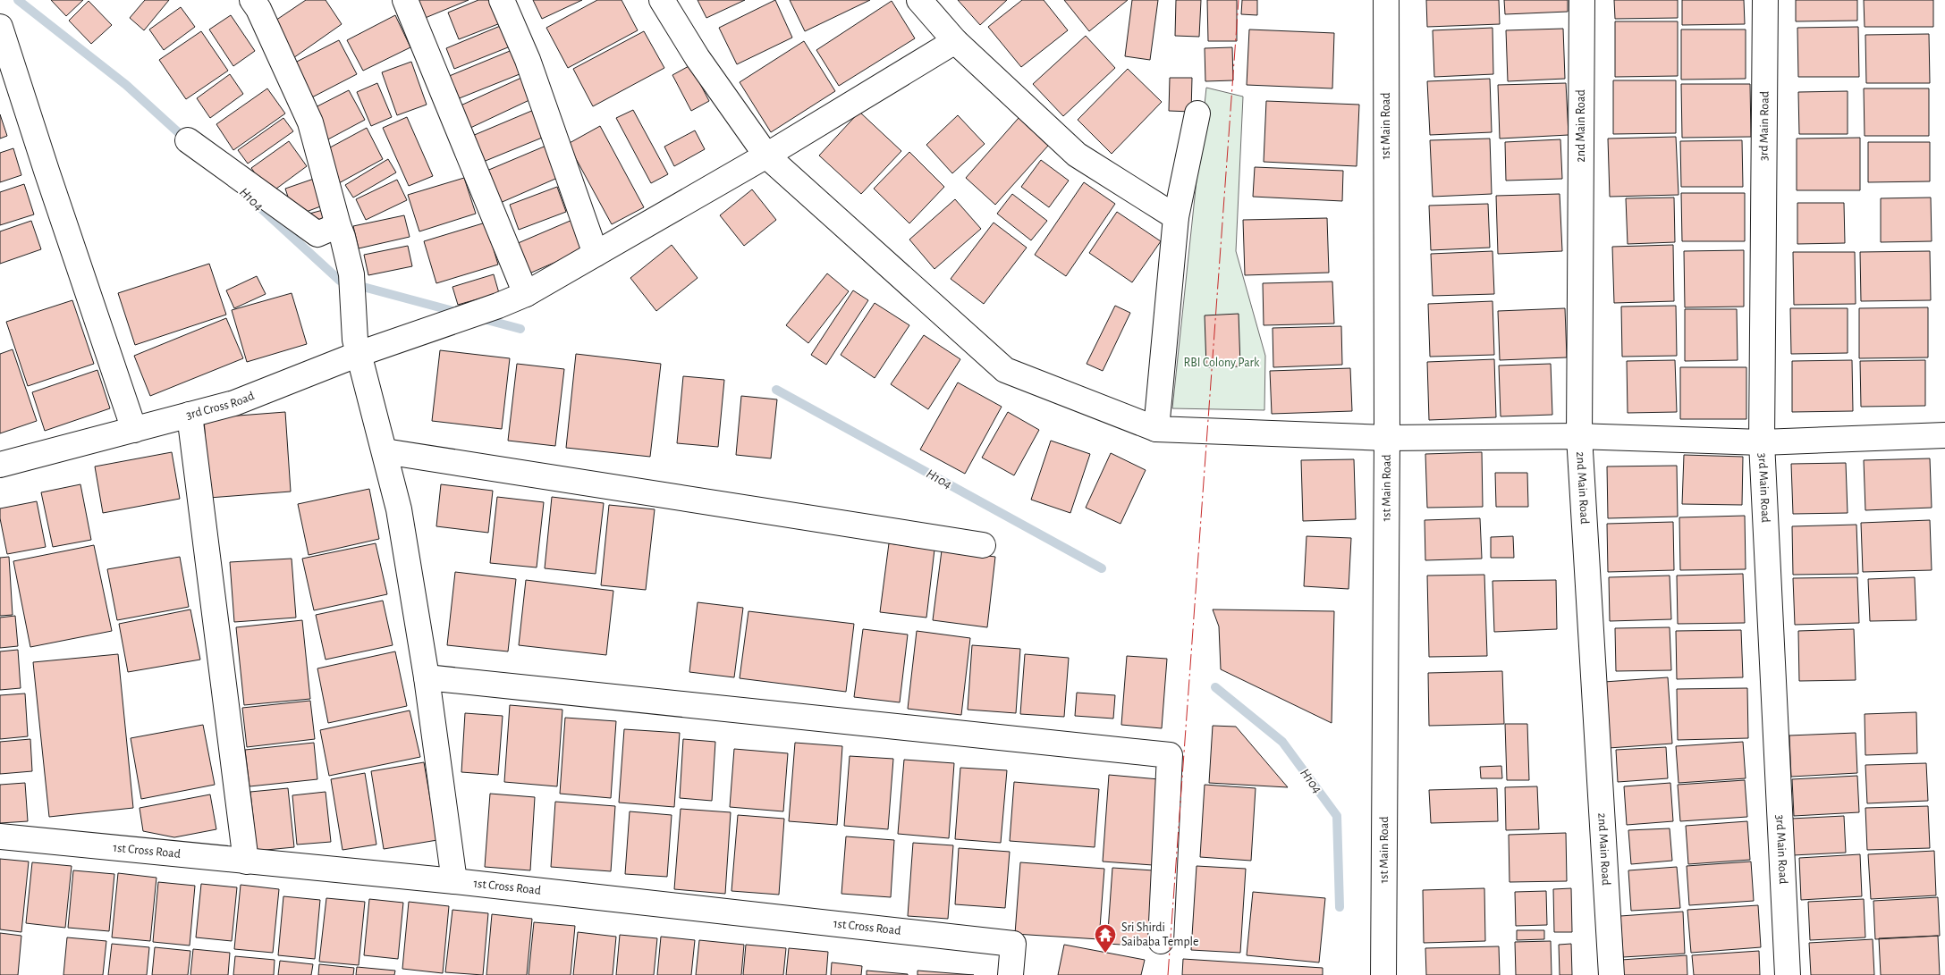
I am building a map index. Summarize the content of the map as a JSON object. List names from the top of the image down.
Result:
{
  "streets": {
    "street": [
      "1st Main Road",
      "2nd Main Road",
      "3rd Main Road",
      "3rd Cross Road",
      "1st Cross Road"
    ]
  },
  "water": ["H104"],
  "parks": ["RBI Colony Park"],
  "places": {
    "temple": ["Sri Shirdi Saibaba Temple"]
  }
}
